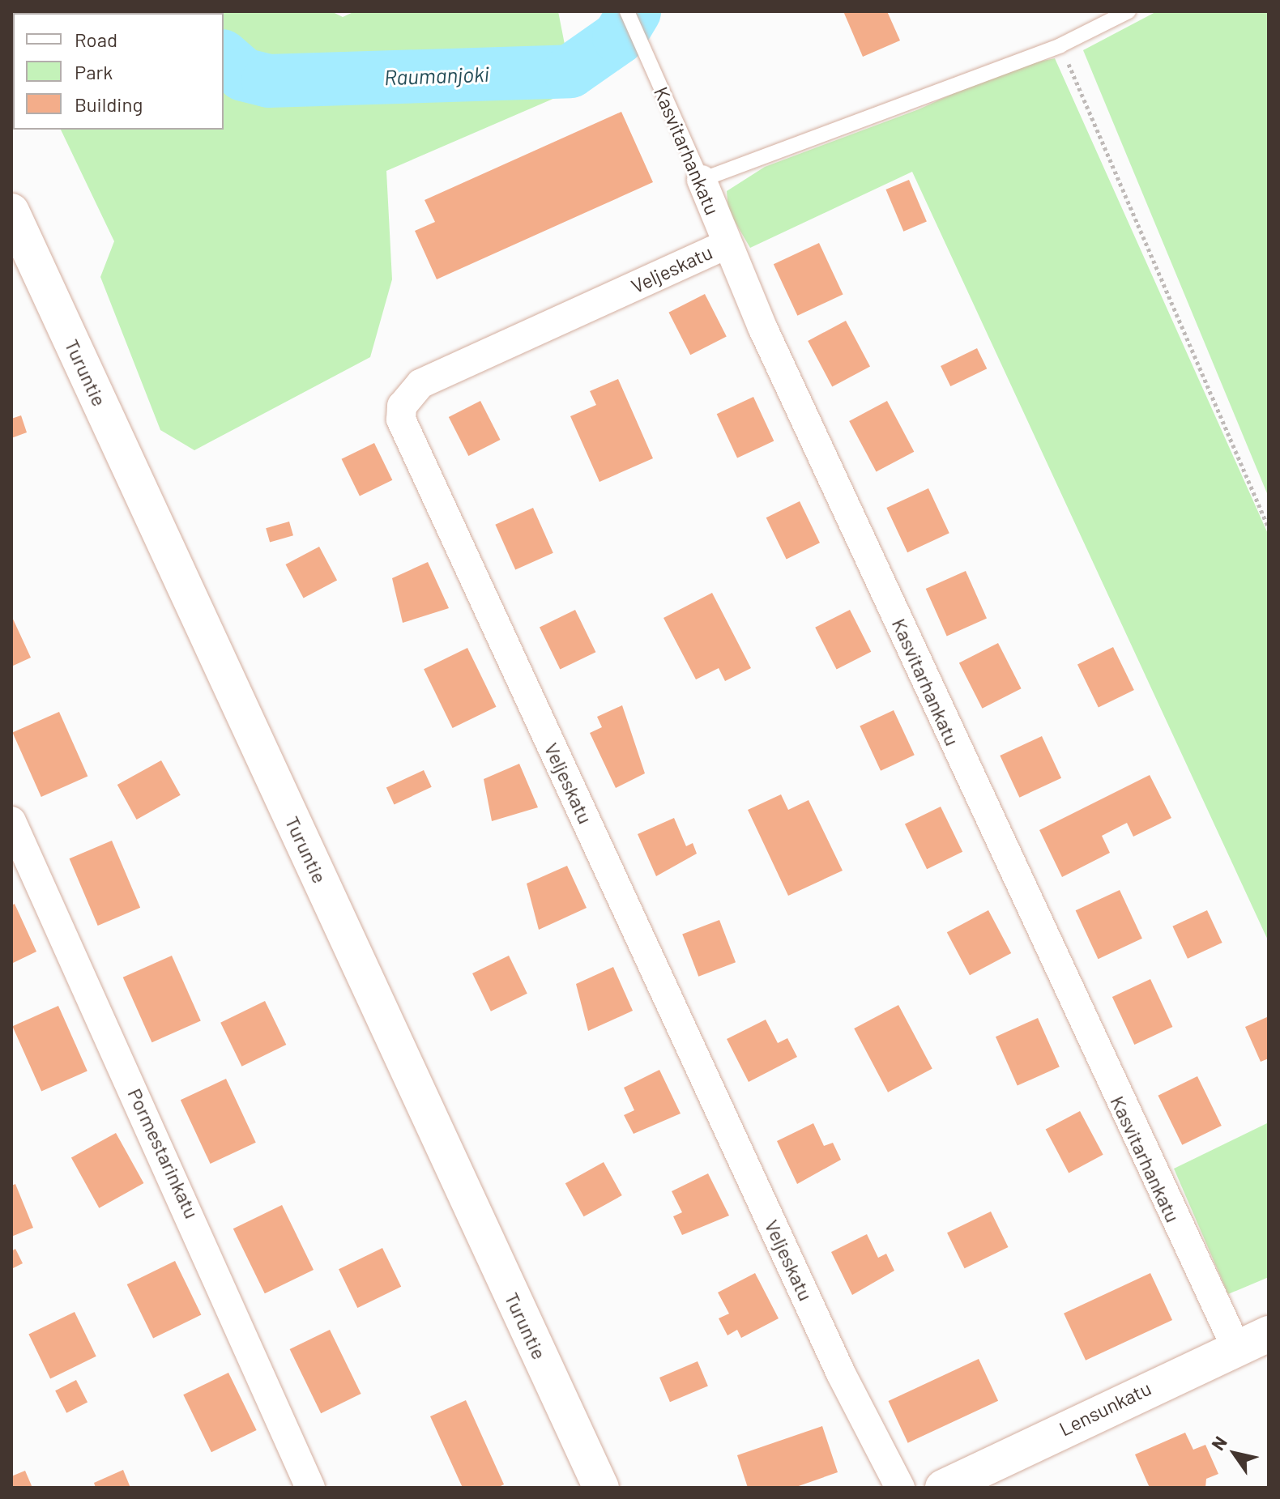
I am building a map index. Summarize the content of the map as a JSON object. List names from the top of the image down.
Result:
{
  "streets": {
    "main road": ["Turuntie", "Lensunkatu"],
    "street": ["Kasvitarhankatu", "Veljeskatu", "Pormestarinkatu"]
  },
  "crossings": [
    ["Kasvitarhankatu", "Veljeskatu"],
    ["Kasvitarhankatu", "Lensunkatu"]
  ],
  "water": ["Raumanjoki"],
  "legend": ["Road", "Park", "Building"],
  "north": "top left"
}
